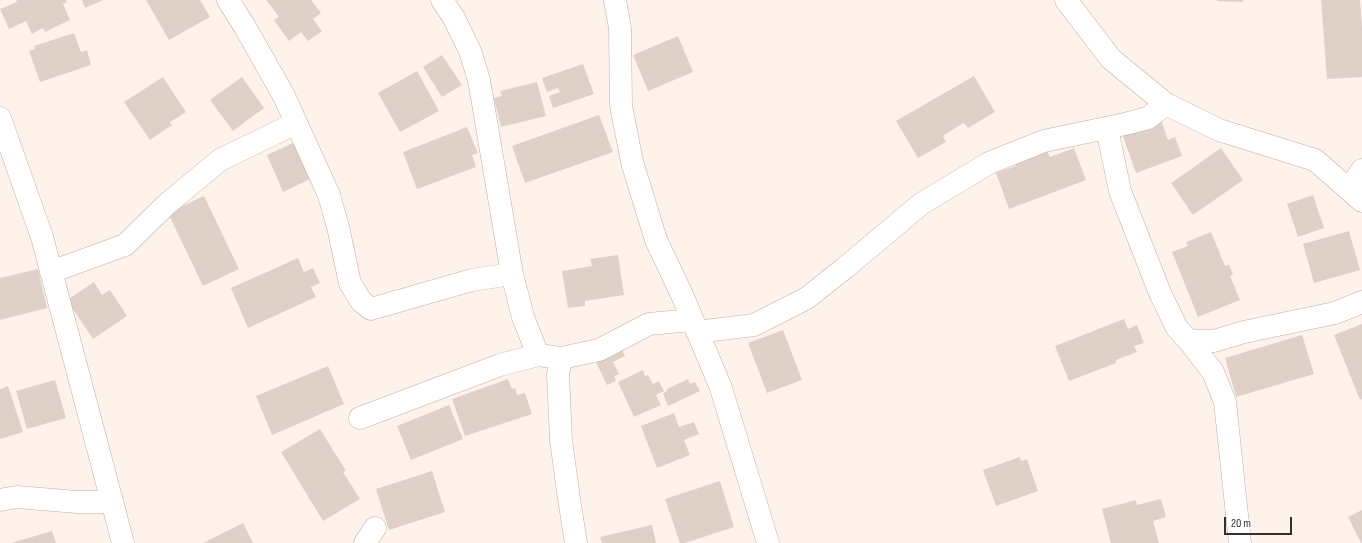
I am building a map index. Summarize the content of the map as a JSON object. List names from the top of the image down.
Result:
{
  "scale_bar": "20 m"
}
